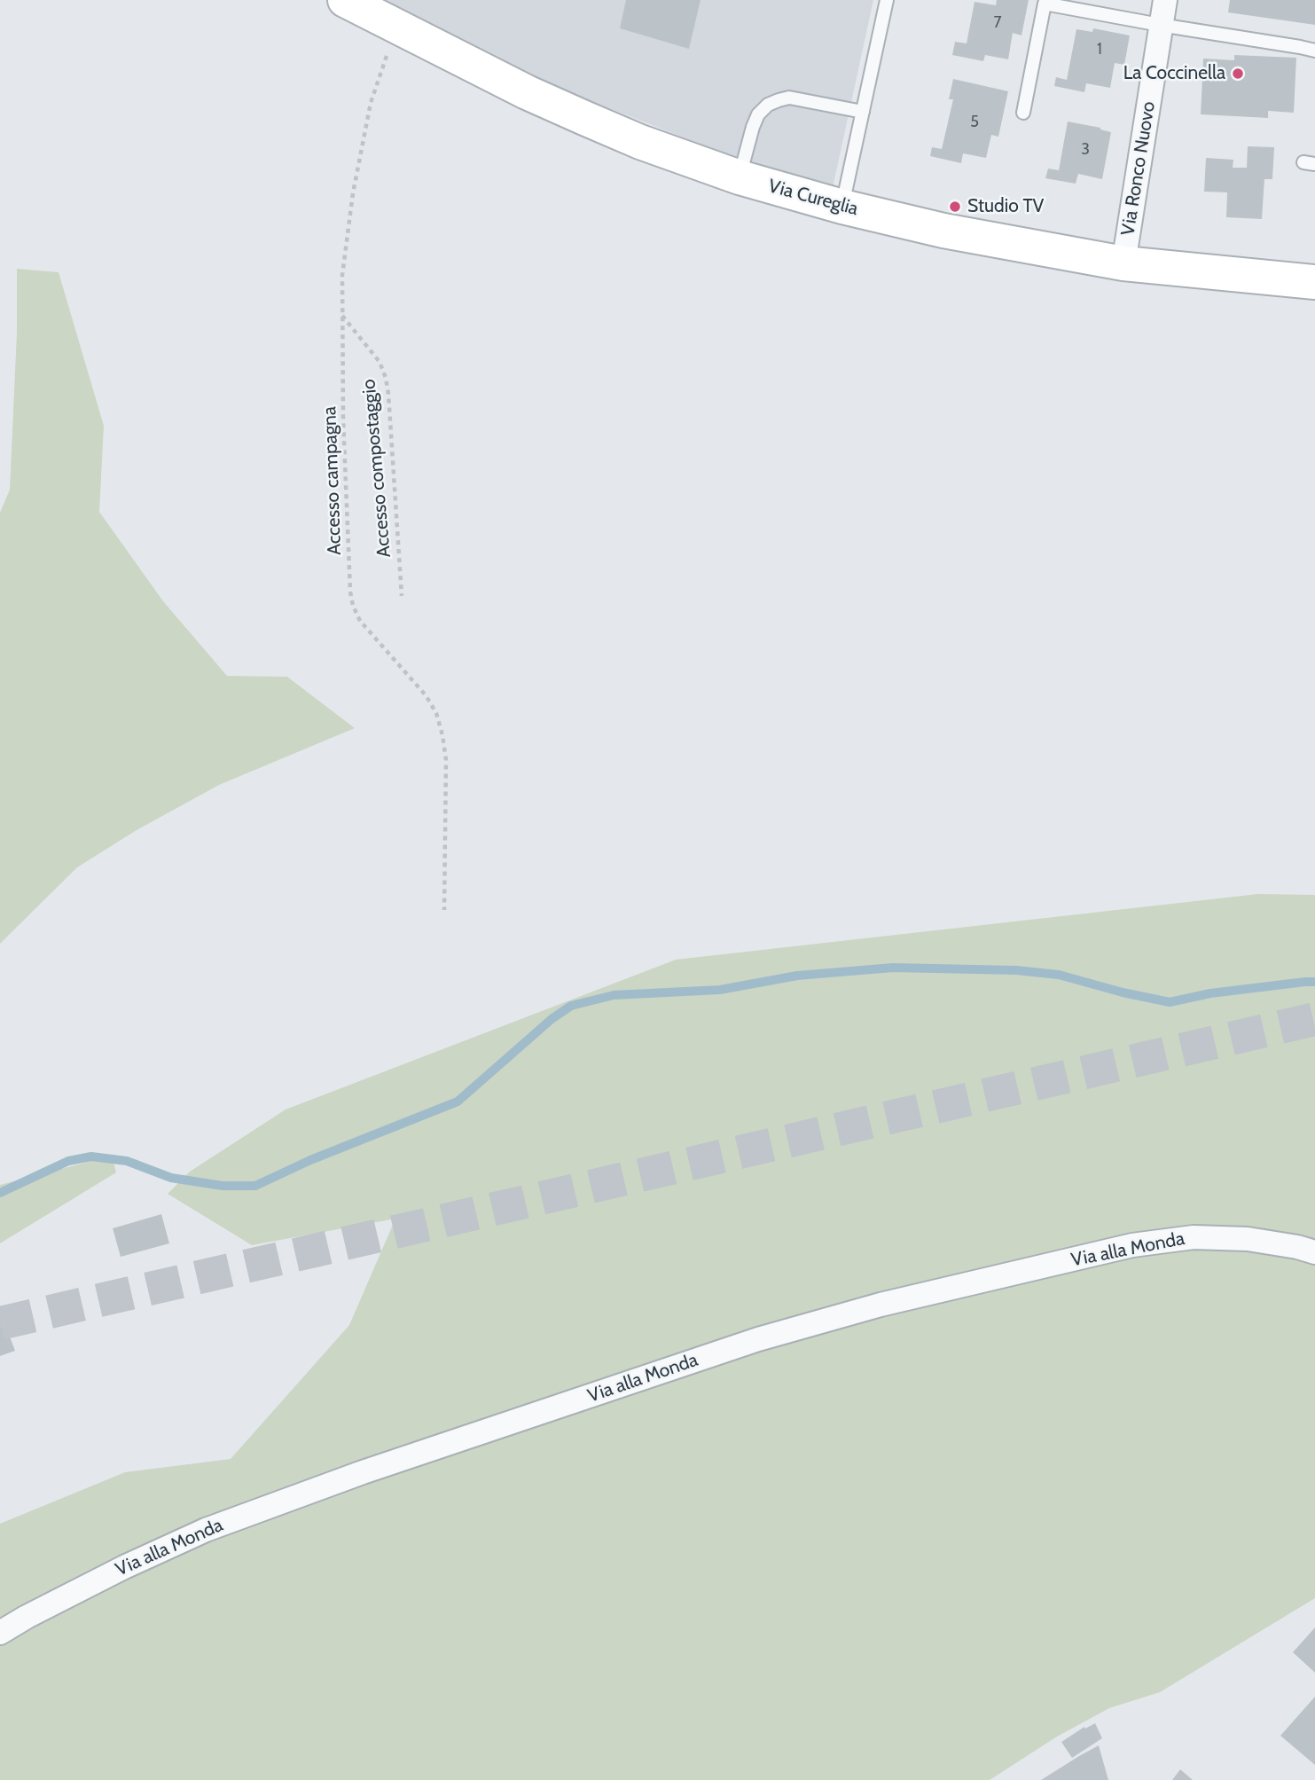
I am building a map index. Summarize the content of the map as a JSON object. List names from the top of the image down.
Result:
{
  "streets": {
    "street": ["Via Ronco Nuovo", "Via Cureglia", "Via alla Monda"],
    "path": ["Accesso compostaggio", "Accesso campagna"]
  },
  "crossings": [
    ["Via Ronco Nuovo", "Via Cureglia"],
    ["Via Cureglia", "Accesso campagna"],
    ["Accesso compostaggio", "Accesso campagna"]
  ],
  "places": ["La Coccinella", "Studio TV"],
  "house_numbers": [
    "7",
    "1",
    "5",
    "3"
  ]
}
